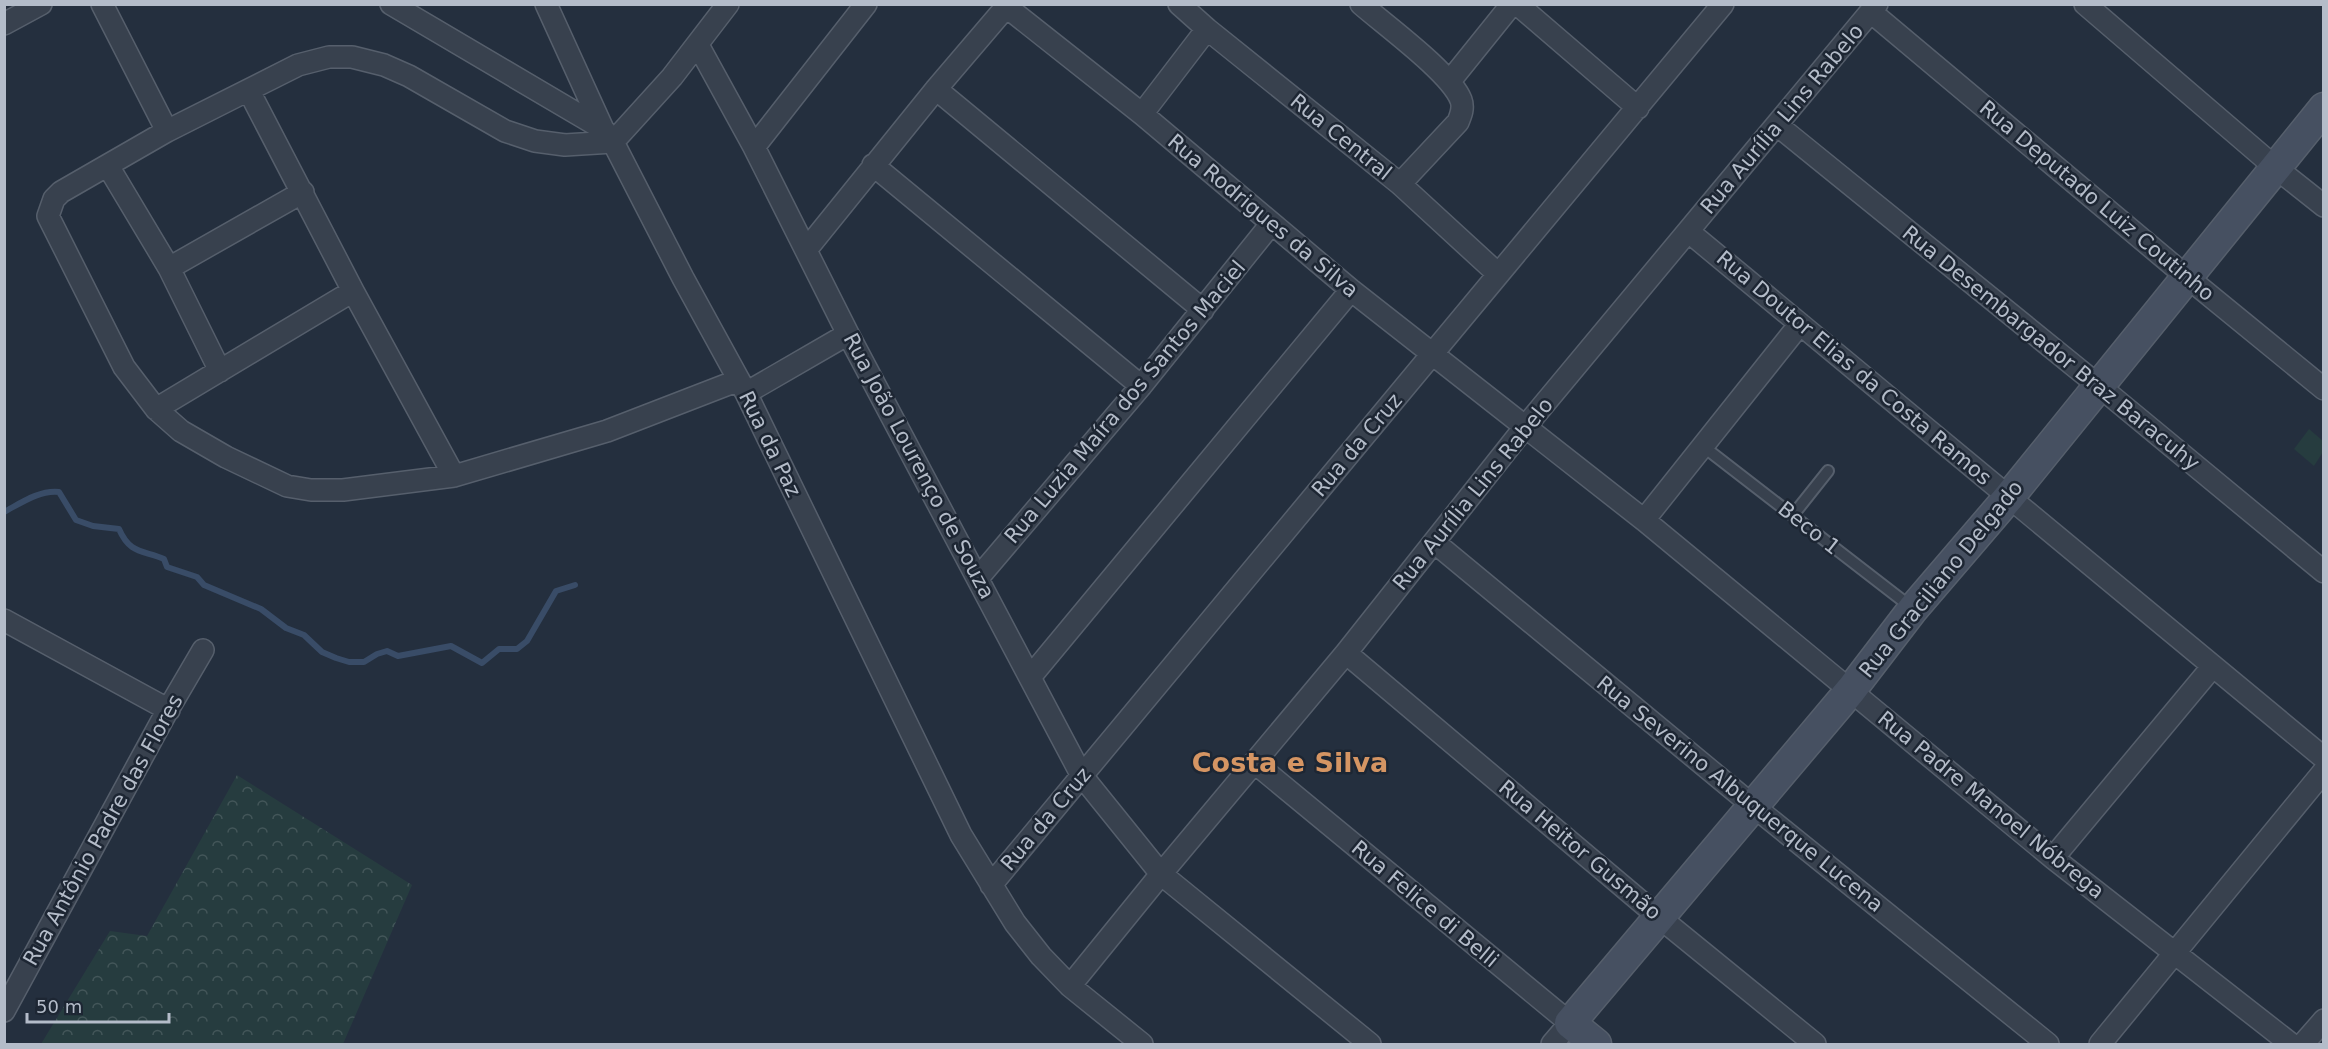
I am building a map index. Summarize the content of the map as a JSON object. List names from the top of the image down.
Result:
{
  "streets": {
    "street": [
      "Rua Aurília Lins Rabelo",
      "Rua Central",
      "Rua Deputado Luiz Coutinho",
      "Rua Rodrigues da Silva",
      "Rua Desembargador Braz Baracuhy",
      "Rua Doutor Elias da Costa Ramos",
      "Rua Luzia Maíra dos Santos Maciel",
      "Rua da Paz",
      "Rua da Cruz",
      "Rua João Lourenço de Souza",
      "Rua Graciliano Delgado",
      "Rua Severino Albuquerque Lucena",
      "Rua Padre Manoel Nóbrega",
      "Rua Antônio Padre das Flores",
      "Rua Heitor Gusmão",
      "Rua Felice di Belli"
    ],
    "lane": ["Beco 1"]
  },
  "crossings": [
    ["Rua Aurília Lins Rabelo", "Rua Deputado Luiz Coutinho"],
    ["Rua Aurília Lins Rabelo", "Rua Rodrigues da Silva"],
    ["Rua Aurília Lins Rabelo", "Rua Desembargador Braz Baracuhy"],
    ["Rua Aurília Lins Rabelo", "Rua Doutor Elias da Costa Ramos"],
    ["Rua Aurília Lins Rabelo", "Rua da Paz"],
    ["Rua Aurília Lins Rabelo", "Rua João Lourenço de Souza"],
    ["Rua Aurília Lins Rabelo", "Rua Severino Albuquerque Lucena"],
    ["Rua Aurília Lins Rabelo", "Rua Padre Manoel Nóbrega"],
    ["Rua Aurília Lins Rabelo", "Rua Heitor Gusmão"],
    ["Rua Aurília Lins Rabelo", "Rua Felice di Belli"],
    ["Rua Central", "Rua da Cruz"],
    ["Rua Deputado Luiz Coutinho", "Rua Graciliano Delgado"],
    ["Rua Rodrigues da Silva", "Rua Luzia Maíra dos Santos Maciel"],
    ["Rua Rodrigues da Silva", "Rua da Cruz"],
    ["Rua Rodrigues da Silva", "Rua Padre Manoel Nóbrega"],
    ["Rua Desembargador Braz Baracuhy", "Rua Graciliano Delgado"],
    ["Rua Doutor Elias da Costa Ramos", "Rua Graciliano Delgado"],
    ["Rua Luzia Maíra dos Santos Maciel", "Rua João Lourenço de Souza"],
    ["Rua da Paz", "Rua da Cruz"],
    ["Rua da Cruz", "Rua João Lourenço de Souza"],
    ["Beco 1", "Rua Graciliano Delgado"],
    ["Rua Graciliano Delgado", "Rua Severino Albuquerque Lucena"],
    ["Rua Graciliano Delgado", "Rua Padre Manoel Nóbrega"],
    ["Rua Graciliano Delgado", "Rua Heitor Gusmão"],
    ["Rua Graciliano Delgado", "Rua Felice di Belli"]
  ],
  "districts": ["Costa e Silva"],
  "scale_bar": "50 m"
}
